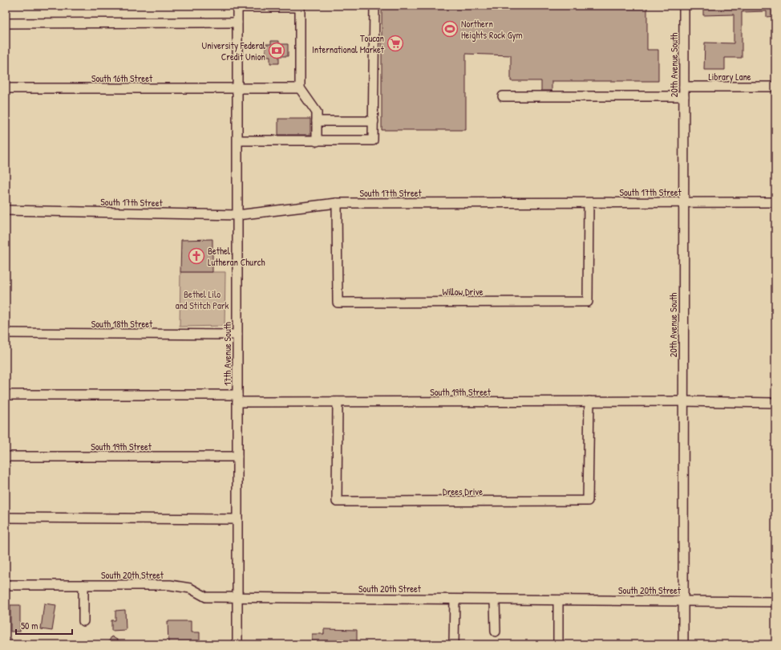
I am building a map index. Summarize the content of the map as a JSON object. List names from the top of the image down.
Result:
{
  "streets": {
    "street": [
      "20th Avenue South",
      "Library Lane",
      "South 16th Street",
      "South 17th Street",
      "Willow Drive",
      "South 18th Street",
      "17th Avenue South",
      "South 19th Street",
      "Drees Drive",
      "South 20th Street"
    ]
  },
  "crossings": [
    ["20th Avenue South", "Library Lane"],
    ["20th Avenue South", "South 17th Street"],
    ["20th Avenue South", "South 19th Street"],
    ["20th Avenue South", "South 20th Street"],
    ["South 16th Street", "17th Avenue South"],
    ["South 17th Street", "Willow Drive"],
    ["South 17th Street", "17th Avenue South"],
    ["South 18th Street", "17th Avenue South"],
    ["17th Avenue South", "South 19th Street"],
    ["17th Avenue South", "South 20th Street"],
    ["South 19th Street", "Drees Drive"]
  ],
  "parks": ["Bethel Lilo and Stitch Park"],
  "places": {
    "sports": ["Northern Heights Rock Gym"],
    "supermarket": ["Toucan International Market"],
    "bank": ["University Federal Credit Union"],
    "church": ["Bethel Lutheran Church"]
  },
  "scale_bar": "50 m"
}
